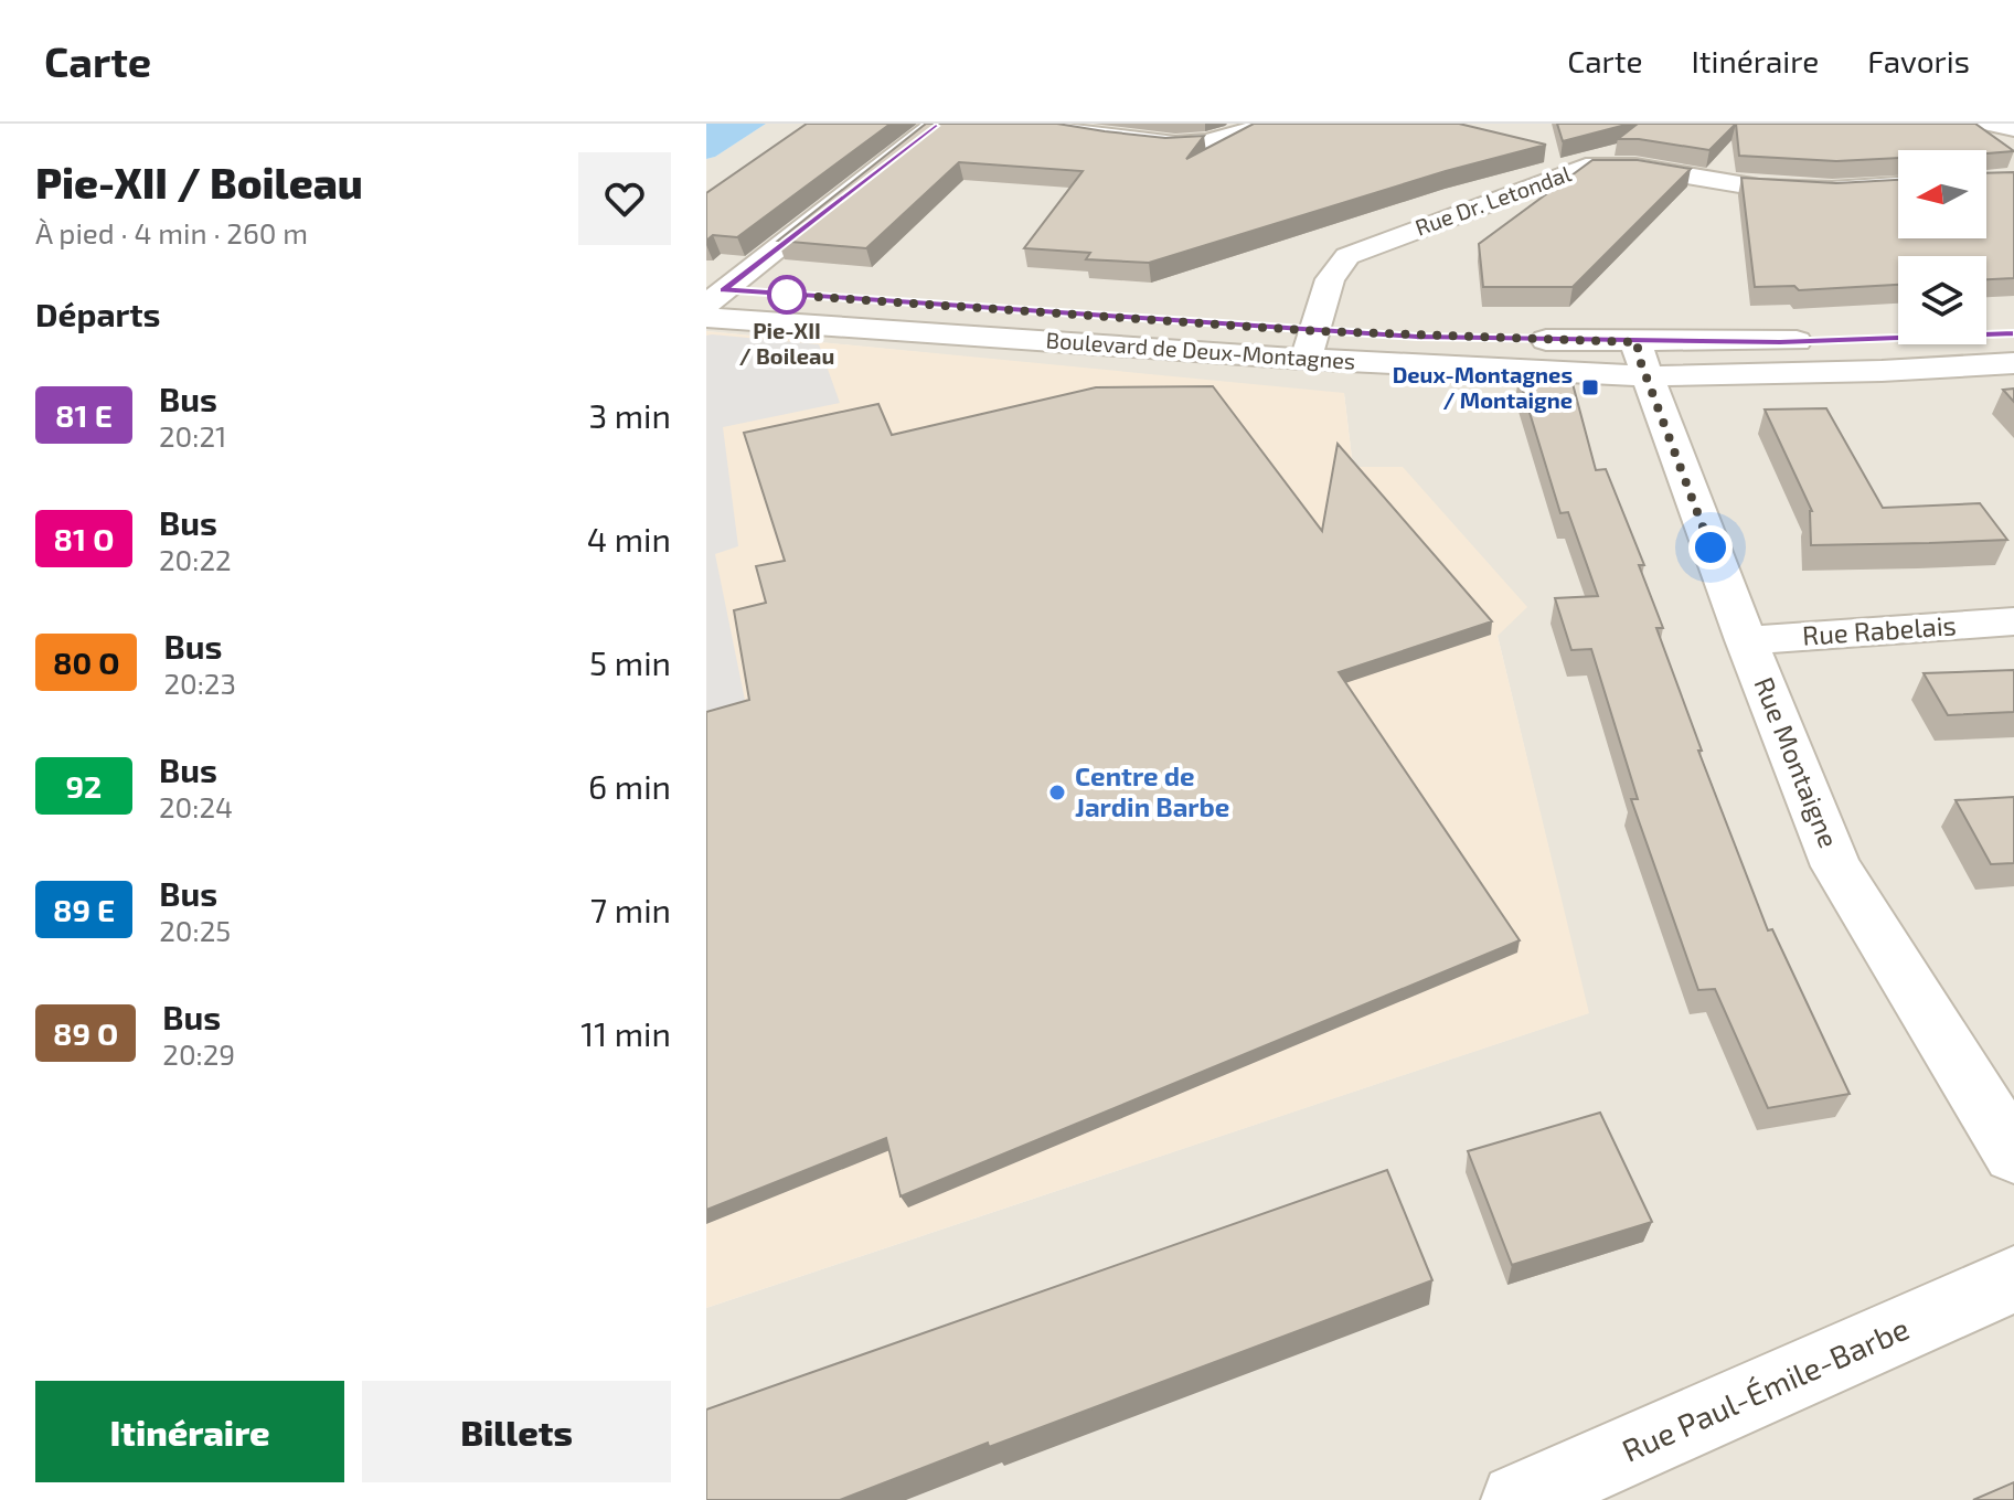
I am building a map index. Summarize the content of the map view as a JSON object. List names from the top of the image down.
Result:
{
  "streets": {
    "street": [
      "Rue Dr. Letondal",
      "Boulevard de Deux-Montagnes",
      "Rue Rabelais",
      "Rue Montaigne",
      "Rue Paul-Émile-Barbe"
    ]
  },
  "crossings": [
    ["Rue Dr. Letondal", "Boulevard de Deux-Montagnes"],
    ["Boulevard de Deux-Montagnes", "Rue Montaigne"],
    ["Rue Rabelais", "Rue Montaigne"]
  ],
  "places": {
    "other": ["Pie-XII / Boileau", "Centre de Jardin Barbe"],
    "transit": ["Deux-Montagnes / Montaigne"]
  },
  "north": "left",
  "page": {
    "header": "Carte",
    "nav": ["Carte", "Itinéraire", "Favoris"],
    "heading": [
      ["Pie-XII / Boileau", "À pied · 4 min · 260 m"],
      "Départs"
    ],
    "list": [
      {
        "mark": "81 E",
        "name": "Bus",
        "note": "20:21",
        "value": "3 min"
      },
      {
        "mark": "81 O",
        "name": "Bus",
        "note": "20:22",
        "value": "4 min"
      },
      {
        "mark": "80 O",
        "name": "Bus",
        "note": "20:23",
        "value": "5 min"
      },
      {
        "mark": "92",
        "name": "Bus",
        "note": "20:24",
        "value": "6 min"
      },
      {
        "mark": "89 E",
        "name": "Bus",
        "note": "20:25",
        "value": "7 min"
      },
      {
        "mark": "89 O",
        "name": "Bus",
        "note": "20:29",
        "value": "11 min"
      }
    ],
    "buttons": ["Itinéraire", "Billets"]
  }
}
